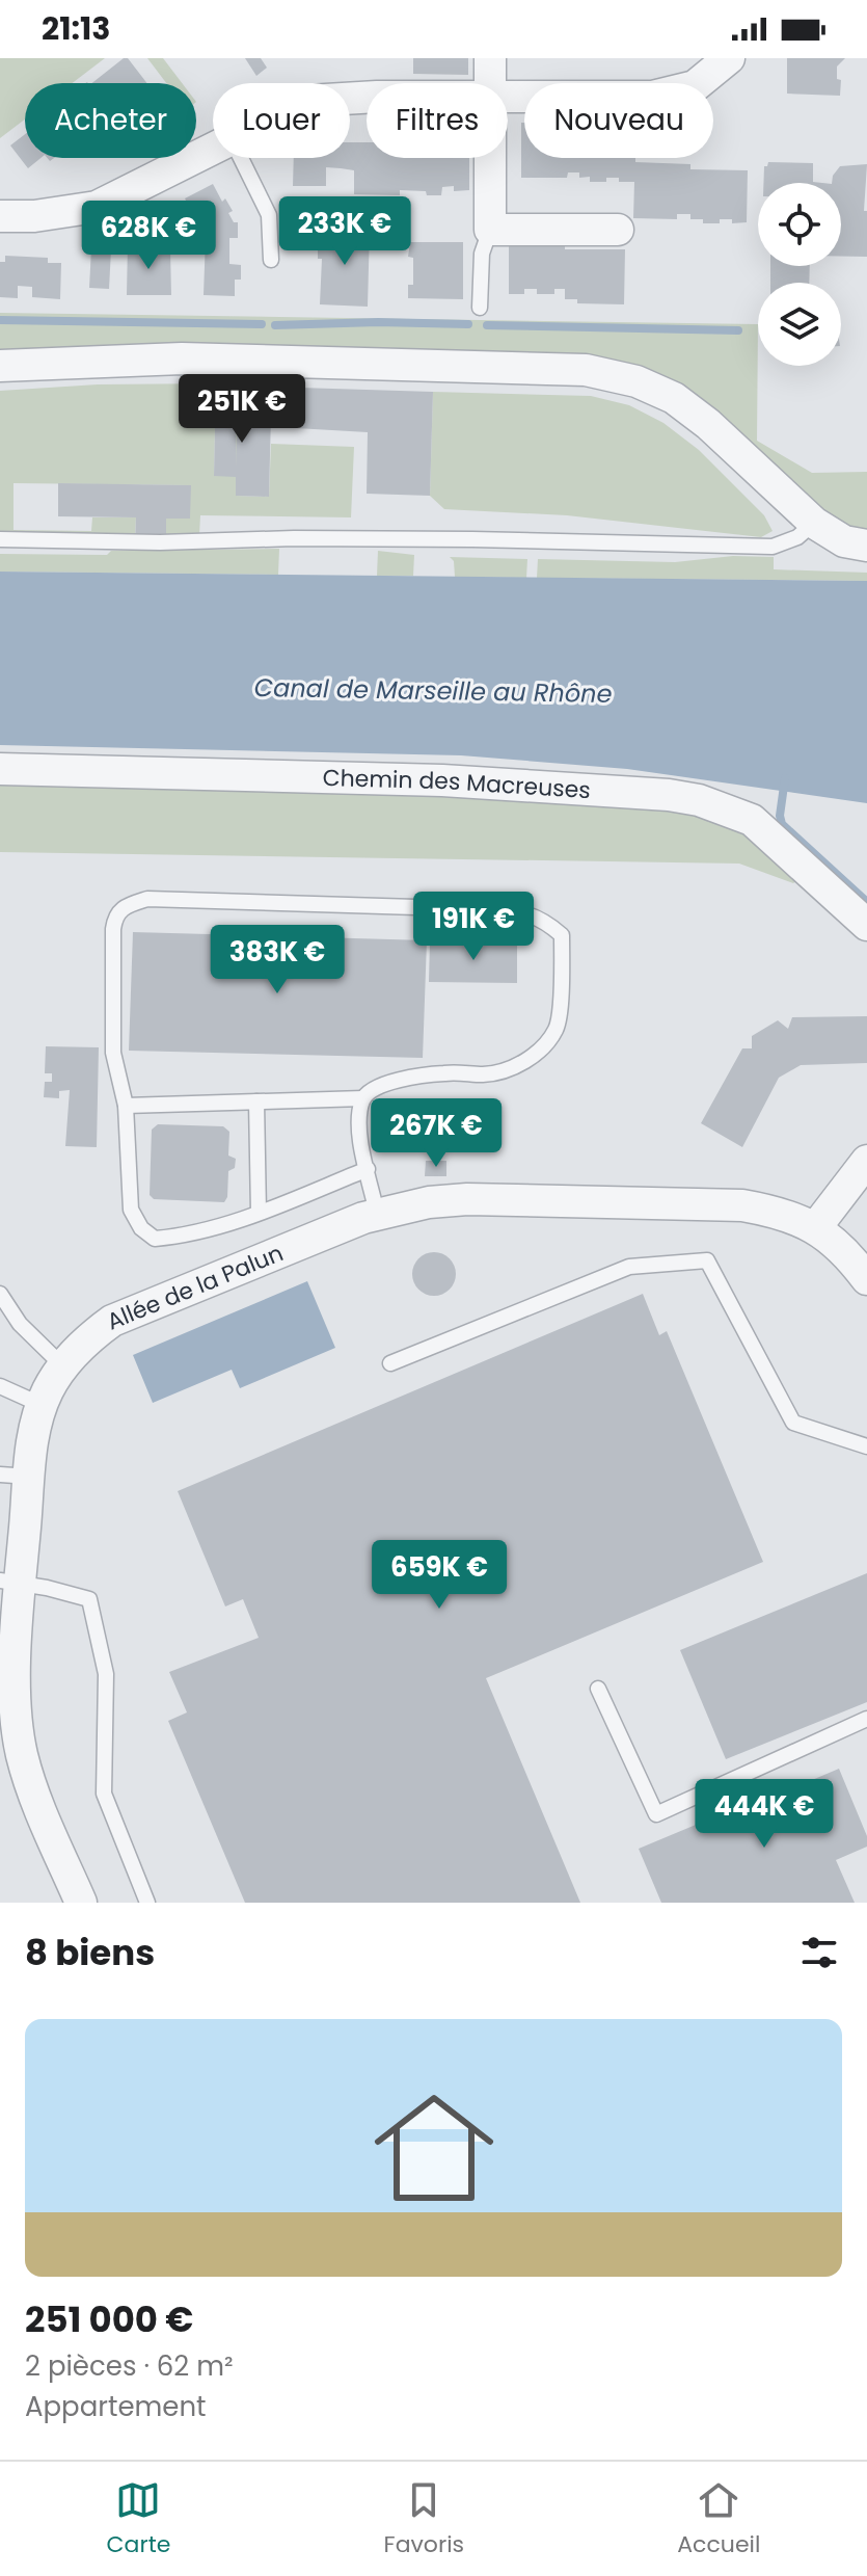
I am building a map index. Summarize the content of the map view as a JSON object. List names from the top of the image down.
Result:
{
  "streets": {
    "street": ["Chemin des Macreuses", "Allée de la Palun"]
  },
  "water": ["Canal de Marseille au Rhône"],
  "page": {
    "status": "21:13",
    "chip": [
      "Acheter",
      "Louer",
      "Filtres",
      "Nouveau"
    ],
    "price": [
      "233K €",
      "628K €",
      "251K €",
      "191K €",
      "383K €",
      "267K €",
      "659K €",
      "444K €"
    ],
    "heading": "8 biens",
    "list": [
      {
        "name": "251 000 €",
        "note": "2 pièces · 62 m² · Appartement"
      }
    ],
    "tabs": ["Carte", "Favoris", "Accueil"]
  }
}
